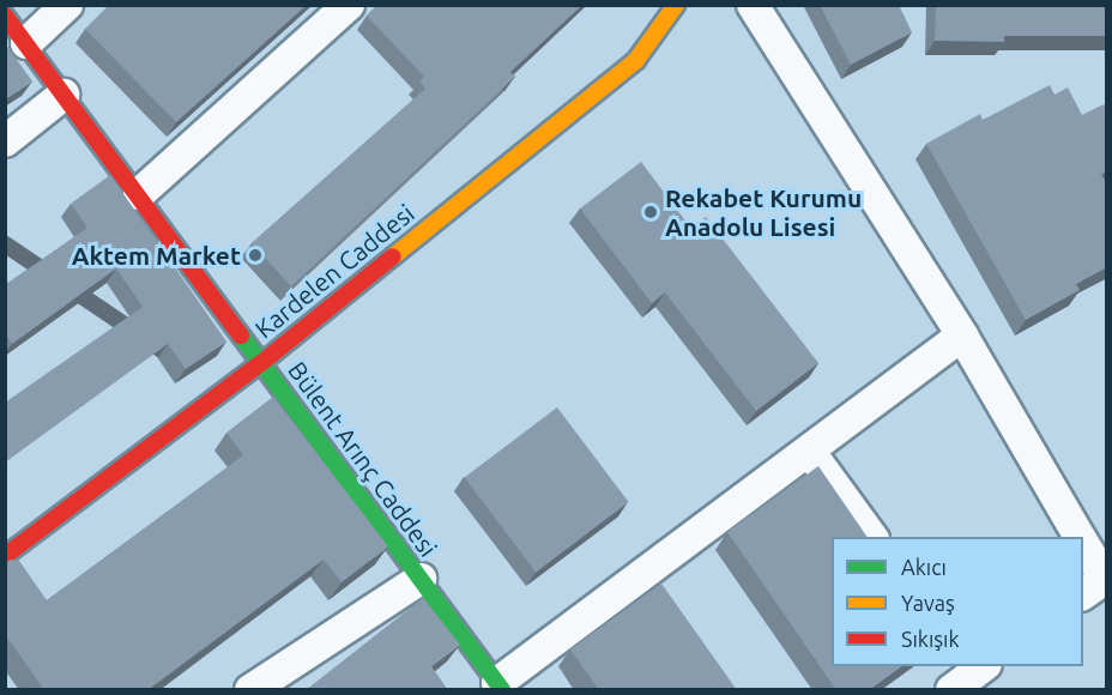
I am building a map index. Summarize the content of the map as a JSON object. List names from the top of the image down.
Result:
{
  "streets": {
    "street": ["Kardelen Caddesi", "Bülent Arınç Caddesi"]
  },
  "crossings": [
    ["Kardelen Caddesi", "Bülent Arınç Caddesi"]
  ],
  "places": ["Rekabet Kurumu Anadolu Lisesi", "Aktem Market"],
  "legend": ["Akıcı", "Yavaş", "Sıkışık"]
}
